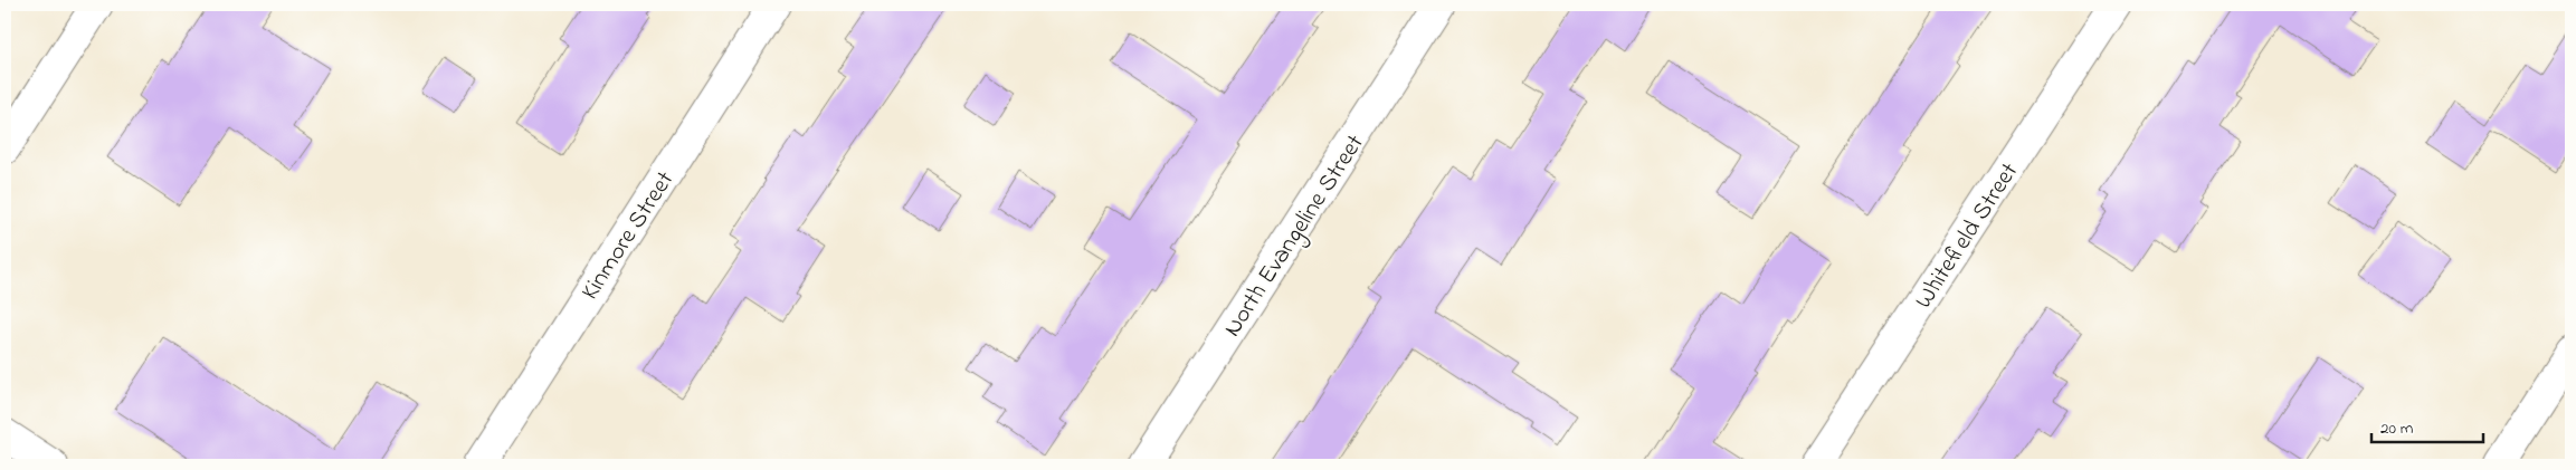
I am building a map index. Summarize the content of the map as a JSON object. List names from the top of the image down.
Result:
{
  "streets": {
    "street": ["Kinmore Street", "North Evangeline Street", "Whitefield Street"]
  },
  "scale_bar": "20 m"
}
